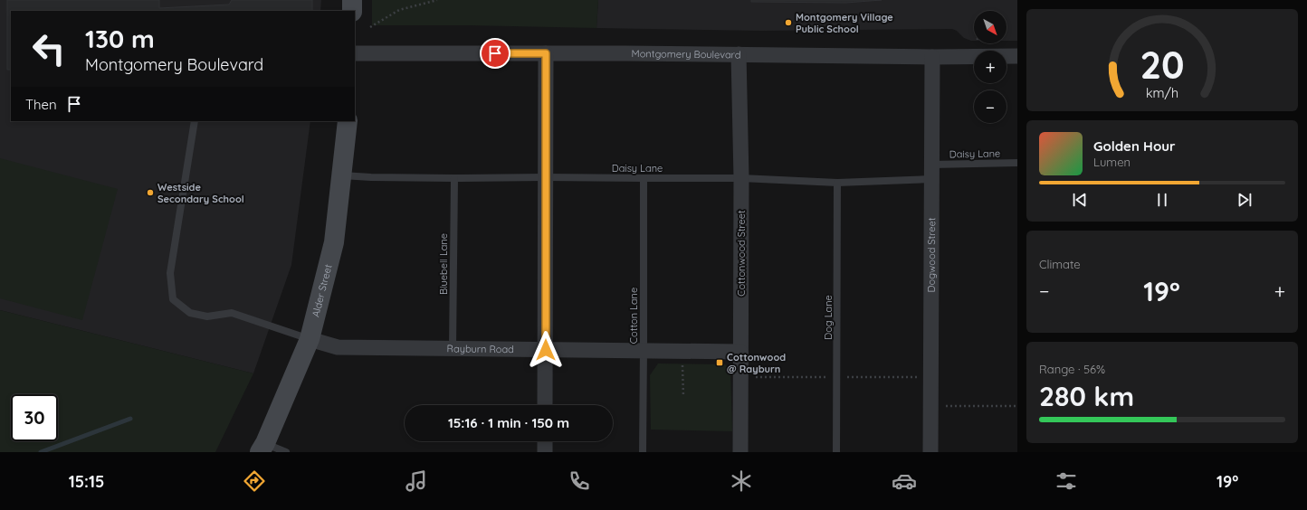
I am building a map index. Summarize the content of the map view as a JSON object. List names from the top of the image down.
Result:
{
  "streets": {
    "street": [
      "Montgomery Boulevard",
      "Cottonwood Street",
      "Dogwood Street",
      "Alder Street",
      "Rayburn Road"
    ],
    "lane": [
      "Daisy Lane",
      "Bluebell Lane",
      "Cotton Lane",
      "Dog Lane"
    ]
  },
  "crossings": [
    ["Montgomery Boulevard", "Cottonwood Street"],
    ["Montgomery Boulevard", "Dogwood Street"],
    ["Daisy Lane", "Cottonwood Street"],
    ["Daisy Lane", "Dogwood Street"],
    ["Daisy Lane", "Bluebell Lane"],
    ["Daisy Lane", "Alder Street"],
    ["Daisy Lane", "Cotton Lane"],
    ["Daisy Lane", "Dog Lane"],
    ["Cottonwood Street", "Rayburn Road"],
    ["Bluebell Lane", "Rayburn Road"],
    ["Alder Street", "Rayburn Road"],
    ["Cotton Lane", "Rayburn Road"]
  ],
  "places": {
    "other": ["Montgomery Village Public School", "Westside Secondary School"],
    "transit": ["Cottonwood @ Rayburn"]
  },
  "north": "bottom right",
  "page": {
    "map_buttons": ["+", "−"],
    "turn": ["130 m", "Montgomery Boulevard"],
    "then": "Then",
    "song": ["Golden Hour", "Lumen"],
    "tile": [
      "Climate",
      ["Range · 56%", "280 km"]
    ],
    "heat": ["−", "19°", "+"],
    "limit": "30",
    "trip": "15:16 · 1 min · 150 m",
    "tabs": ["15:15", "19°"],
    "gauge": ["20", "km/h"]
  }
}
